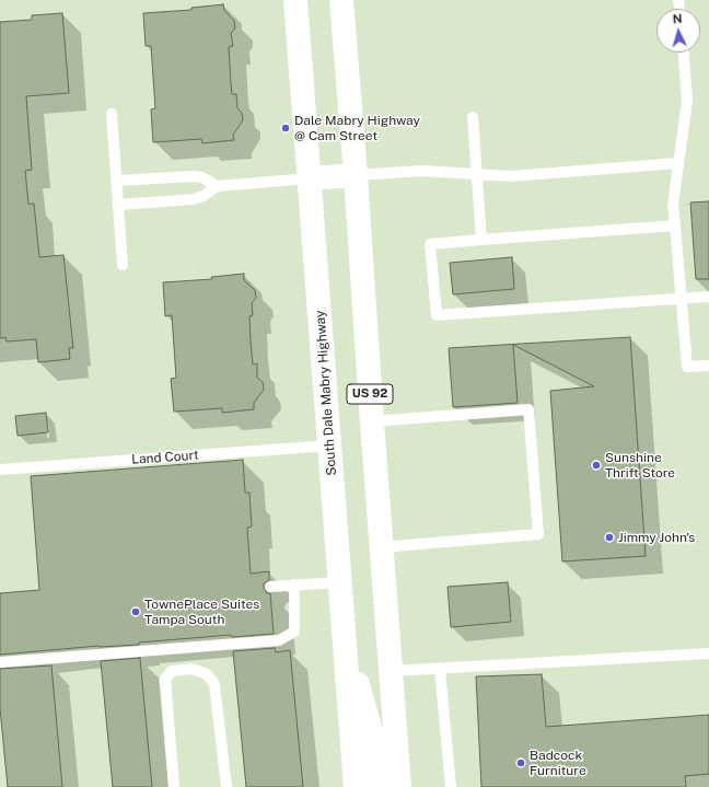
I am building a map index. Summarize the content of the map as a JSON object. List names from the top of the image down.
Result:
{
  "streets": {
    "main road": ["South Dale Mabry Highway", "US 92"],
    "lane": ["Land Court"]
  },
  "crossings": [
    ["South Dale Mabry Highway", "Land Court"]
  ],
  "places": [
    "Dale Mabry Highway @ Cam Street",
    "Sunshine Thrift Store",
    "Jimmy John's",
    "TownePlace Suites Tampa South",
    "Badcock Furniture"
  ],
  "north": "top"
}
